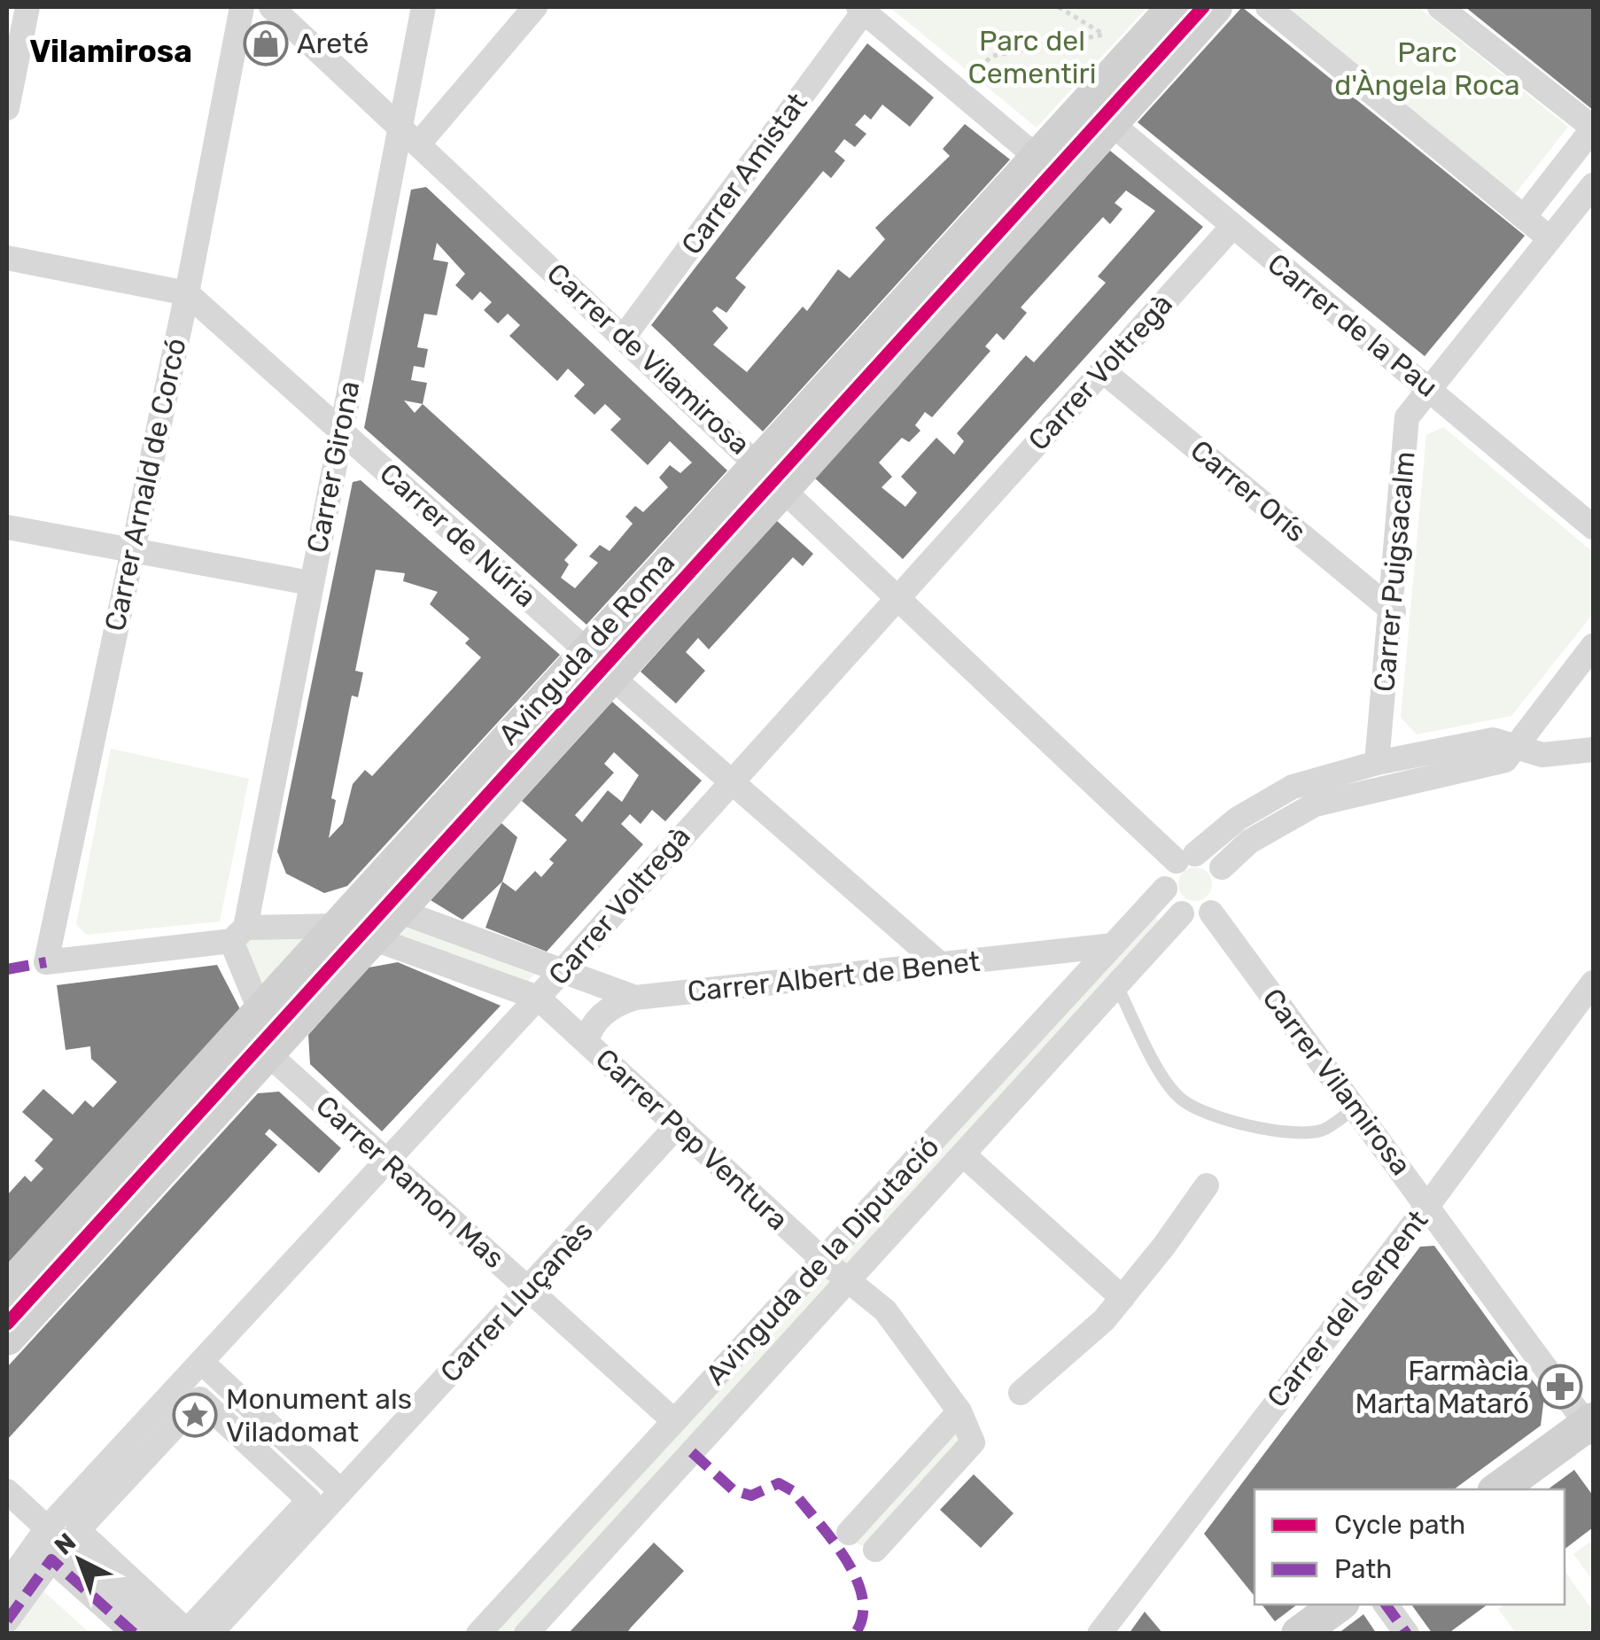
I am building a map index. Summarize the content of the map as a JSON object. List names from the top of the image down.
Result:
{
  "streets": {
    "street": [
      "Carrer Amistat",
      "Carrer de la Pau",
      "Carrer de Vilamirosa",
      "Carrer Voltregà",
      "Carrer Girona",
      "Carrer Arnald de Corcó",
      "Carrer Orís",
      "Carrer de Núria",
      "Carrer Puigsacalm",
      "Avinguda de Roma",
      "Carrer Albert de Benet",
      "Carrer Vilamirosa",
      "Carrer Pep Ventura",
      "Carrer Ramon Mas",
      "Avinguda de la Diputació",
      "Carrer Lluçanès",
      "Carrer del Serpent"
    ]
  },
  "crossings": [
    ["Carrer Amistat", "Carrer de Vilamirosa"],
    ["Carrer de la Pau", "Carrer Voltregà"],
    ["Carrer de la Pau", "Carrer Puigsacalm"],
    ["Carrer de la Pau", "Avinguda de Roma"],
    ["Carrer de Vilamirosa", "Carrer Voltregà"],
    ["Carrer de Vilamirosa", "Carrer Girona"],
    ["Carrer de Vilamirosa", "Avinguda de Roma"],
    ["Carrer de Vilamirosa", "Carrer Vilamirosa"],
    ["Carrer de Vilamirosa", "Avinguda de la Diputació"],
    ["Carrer Voltregà", "Carrer Orís"],
    ["Carrer Voltregà", "Carrer de Núria"],
    ["Carrer Voltregà", "Carrer Albert de Benet"],
    ["Carrer Voltregà", "Carrer Pep Ventura"],
    ["Carrer Voltregà", "Carrer Ramon Mas"],
    ["Carrer Girona", "Carrer Arnald de Corcó"],
    ["Carrer Girona", "Carrer de Núria"],
    ["Carrer Arnald de Corcó", "Carrer de Núria"],
    ["Carrer Orís", "Carrer Puigsacalm"],
    ["Carrer de Núria", "Avinguda de Roma"],
    ["Carrer de Núria", "Carrer Albert de Benet"],
    ["Avinguda de Roma", "Carrer Albert de Benet"],
    ["Avinguda de Roma", "Carrer Ramon Mas"],
    ["Carrer Albert de Benet", "Avinguda de la Diputació"],
    ["Carrer Vilamirosa", "Avinguda de la Diputació"],
    ["Carrer Vilamirosa", "Carrer del Serpent"],
    ["Carrer Pep Ventura", "Avinguda de la Diputació"],
    ["Carrer Pep Ventura", "Carrer Lluçanès"],
    ["Carrer Ramon Mas", "Avinguda de la Diputació"],
    ["Carrer Ramon Mas", "Carrer Lluçanès"]
  ],
  "districts": ["Vilamirosa"],
  "parks": ["Parc del Cementiri", "Parc d'Àngela Roca"],
  "places": {
    "shop": ["Areté"],
    "pharmacy": ["Farmàcia Marta Mataró"],
    "place": ["Monument als Viladomat"]
  },
  "legend": ["Cycle path", "Path"],
  "north": "top left"
}
